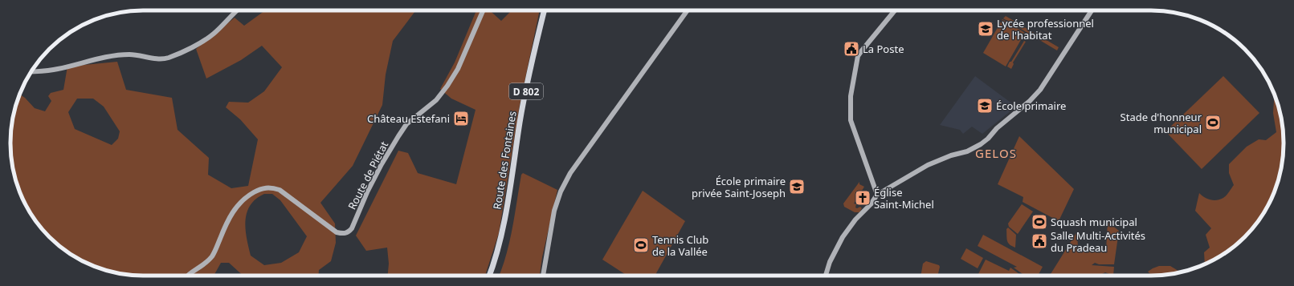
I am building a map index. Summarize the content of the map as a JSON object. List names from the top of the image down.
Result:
{
  "streets": {
    "main road": ["D 802", "Route des Fontaines"],
    "street": ["Route de Piétat"]
  },
  "districts": ["GELOS"],
  "places": {
    "school or university": ["Lycée professionnel de l'habitat", "École primaire", "École primaire privée Saint-Joseph"],
    "public building": ["La Poste", "Salle Multi-Activités du Pradeau"],
    "hotel": ["Château Estefani"],
    "sports": ["Stade d'honneur municipal", "Squash municipal", "Tennis Club de la Vallée"],
    "church": ["Église Saint-Michel"]
  }
}
